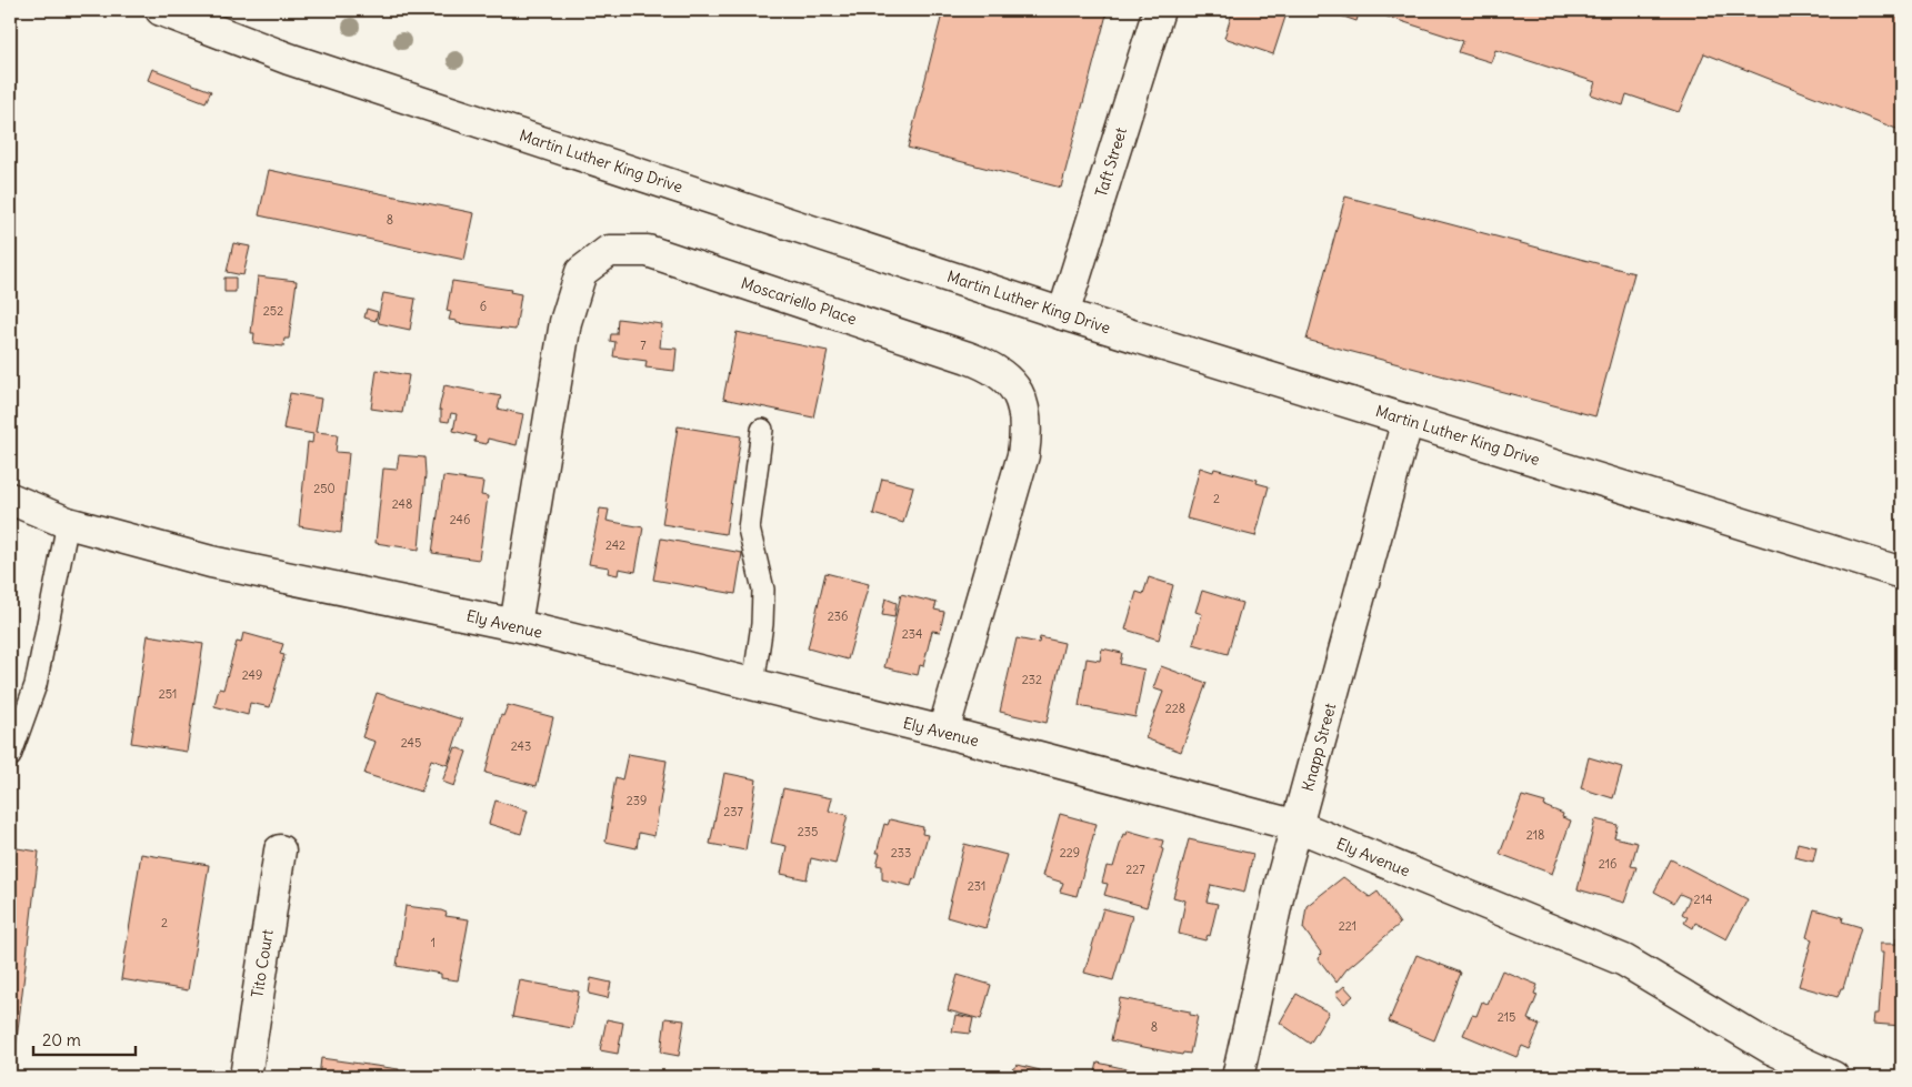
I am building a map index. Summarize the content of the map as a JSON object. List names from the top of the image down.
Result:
{
  "streets": {
    "street": [
      "Martin Luther King Drive",
      "Taft Street",
      "Moscariello Place",
      "Ely Avenue",
      "Knapp Street",
      "Tito Court"
    ]
  },
  "crossings": [
    ["Martin Luther King Drive", "Taft Street"],
    ["Martin Luther King Drive", "Knapp Street"],
    ["Moscariello Place", "Ely Avenue"],
    ["Ely Avenue", "Knapp Street"]
  ],
  "house_numbers": [
    "8",
    "6",
    "252",
    "7",
    "250",
    "2",
    "248",
    "246",
    "242",
    "236",
    "234",
    "249",
    "232",
    "251",
    "228",
    "245",
    "243",
    "239",
    "237",
    "235",
    "218",
    "233",
    "229",
    "216",
    "227",
    "231",
    "214",
    "2",
    "221",
    "1",
    "215",
    "8"
  ],
  "scale_bar": "20 m"
}
